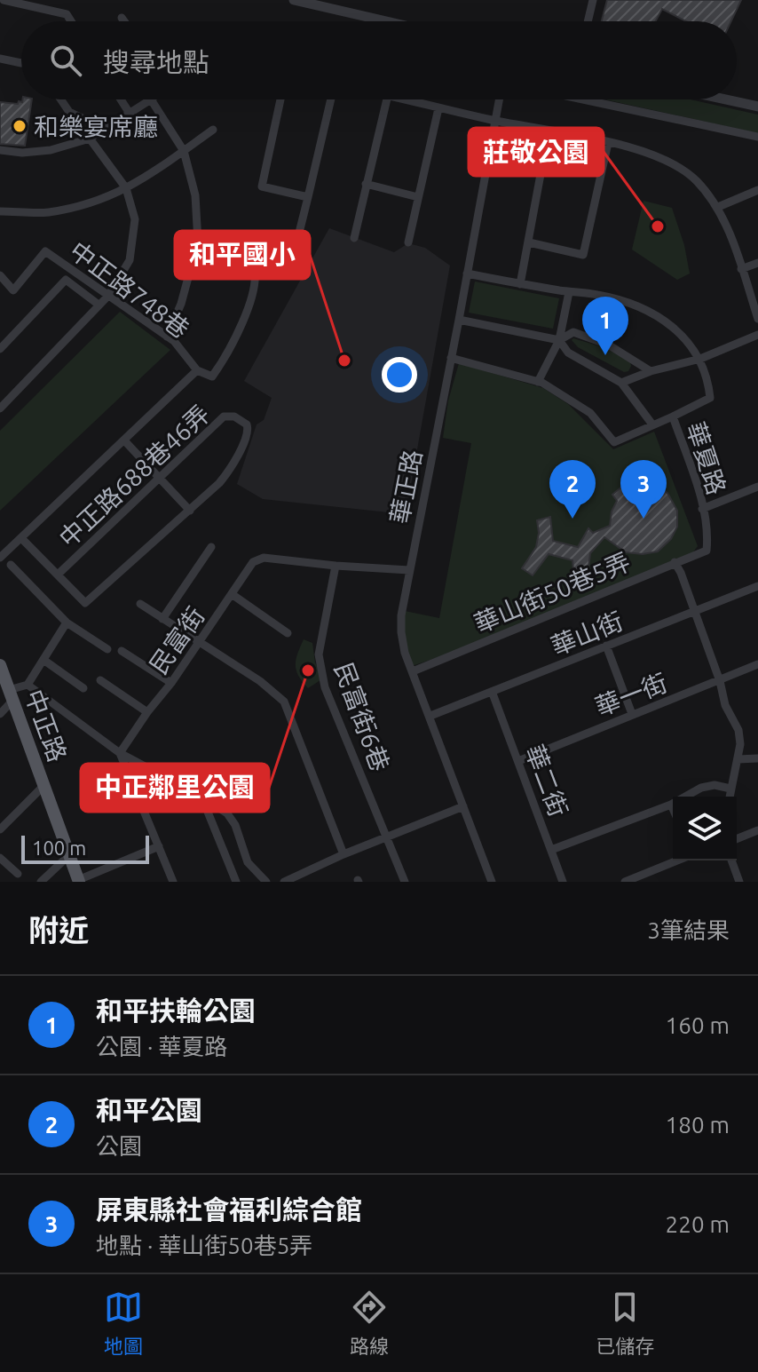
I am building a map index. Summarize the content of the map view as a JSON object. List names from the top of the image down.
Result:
{
  "streets": {
    "main road": ["中正路"],
    "street": [
      "中正路748巷",
      "華夏路",
      "中正路688巷46弄",
      "華正路",
      "華山街50巷5弄",
      "華山街",
      "民富街",
      "華一街",
      "民富街6巷",
      "華二街"
    ]
  },
  "crossings": [
    ["華夏路", "華正路"],
    ["華夏路", "華山街50巷5弄"],
    ["華正路", "華山街50巷5弄"],
    ["華正路", "華山街"],
    ["華正路", "民富街"],
    ["華山街", "華二街"],
    ["民富街", "民富街6巷"],
    ["華一街", "華二街"]
  ],
  "places": [
    "和樂宴席廳",
    "莊敬公園",
    "和平國小",
    "中正鄰里公園"
  ],
  "scale_bar": "100 m",
  "page": {
    "search": "搜尋地點",
    "pins": ["1", "2", "3"],
    "scale": "100 m",
    "heading": ["附近", "3筆結果"],
    "list": [
      {
        "mark": "1",
        "name": "和平扶輪公園",
        "note": "公園 · 華夏路",
        "value": "160 m"
      },
      {
        "mark": "2",
        "name": "和平公園",
        "note": "公園",
        "value": "180 m"
      },
      {
        "mark": "3",
        "name": "屏東縣社會福利綜合館",
        "note": "地點 · 華山街50巷5弄",
        "value": "220 m"
      }
    ],
    "nav": ["地圖", "路線", "已儲存"]
  }
}
